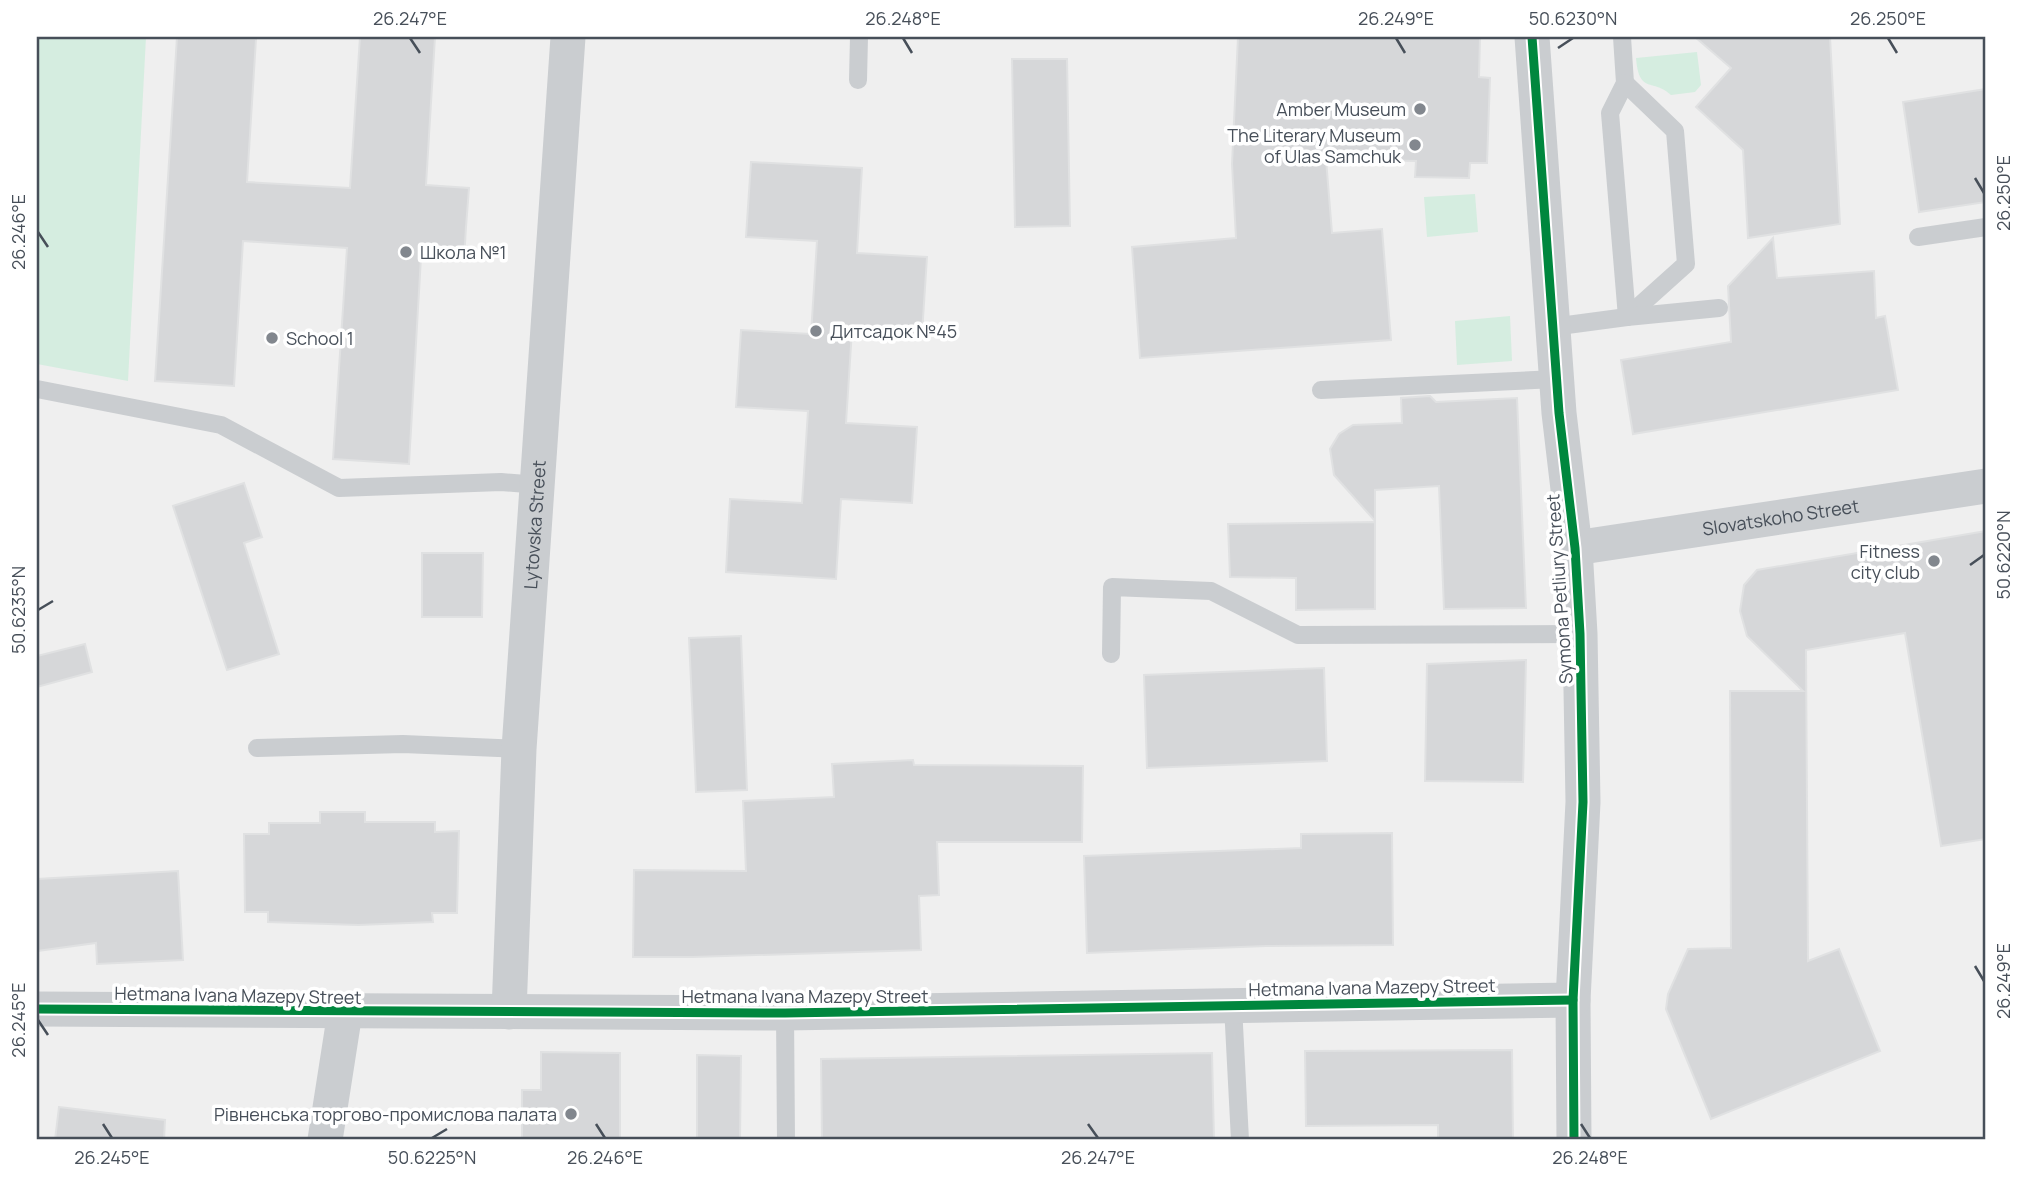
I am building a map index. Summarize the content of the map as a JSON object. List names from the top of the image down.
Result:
{
  "streets": {
    "street": [
      "Slovatskoho Street",
      "Lytovska Street",
      "Symona Petliury Street",
      "Hetmana Ivana Mazepy Street"
    ]
  },
  "crossings": [
    ["Slovatskoho Street", "Symona Petliury Street"],
    ["Lytovska Street", "Hetmana Ivana Mazepy Street"],
    ["Symona Petliury Street", "Hetmana Ivana Mazepy Street"]
  ],
  "places": [
    "Amber Museum",
    "The Literary Museum of Ulas Samchuk",
    "Школа №1",
    "Дитсадок №45",
    "School 1",
    "Fitness city club",
    "Рівненська торгово-промислова палата"
  ],
  "coordinates": [
    "26.247°E",
    "26.248°E",
    "26.249°E",
    "50.6230°N",
    "26.250°E",
    "26.246°E",
    "50.6220°N",
    "50.6235°N",
    "26.245°E",
    "50.6225°N"
  ]
}
